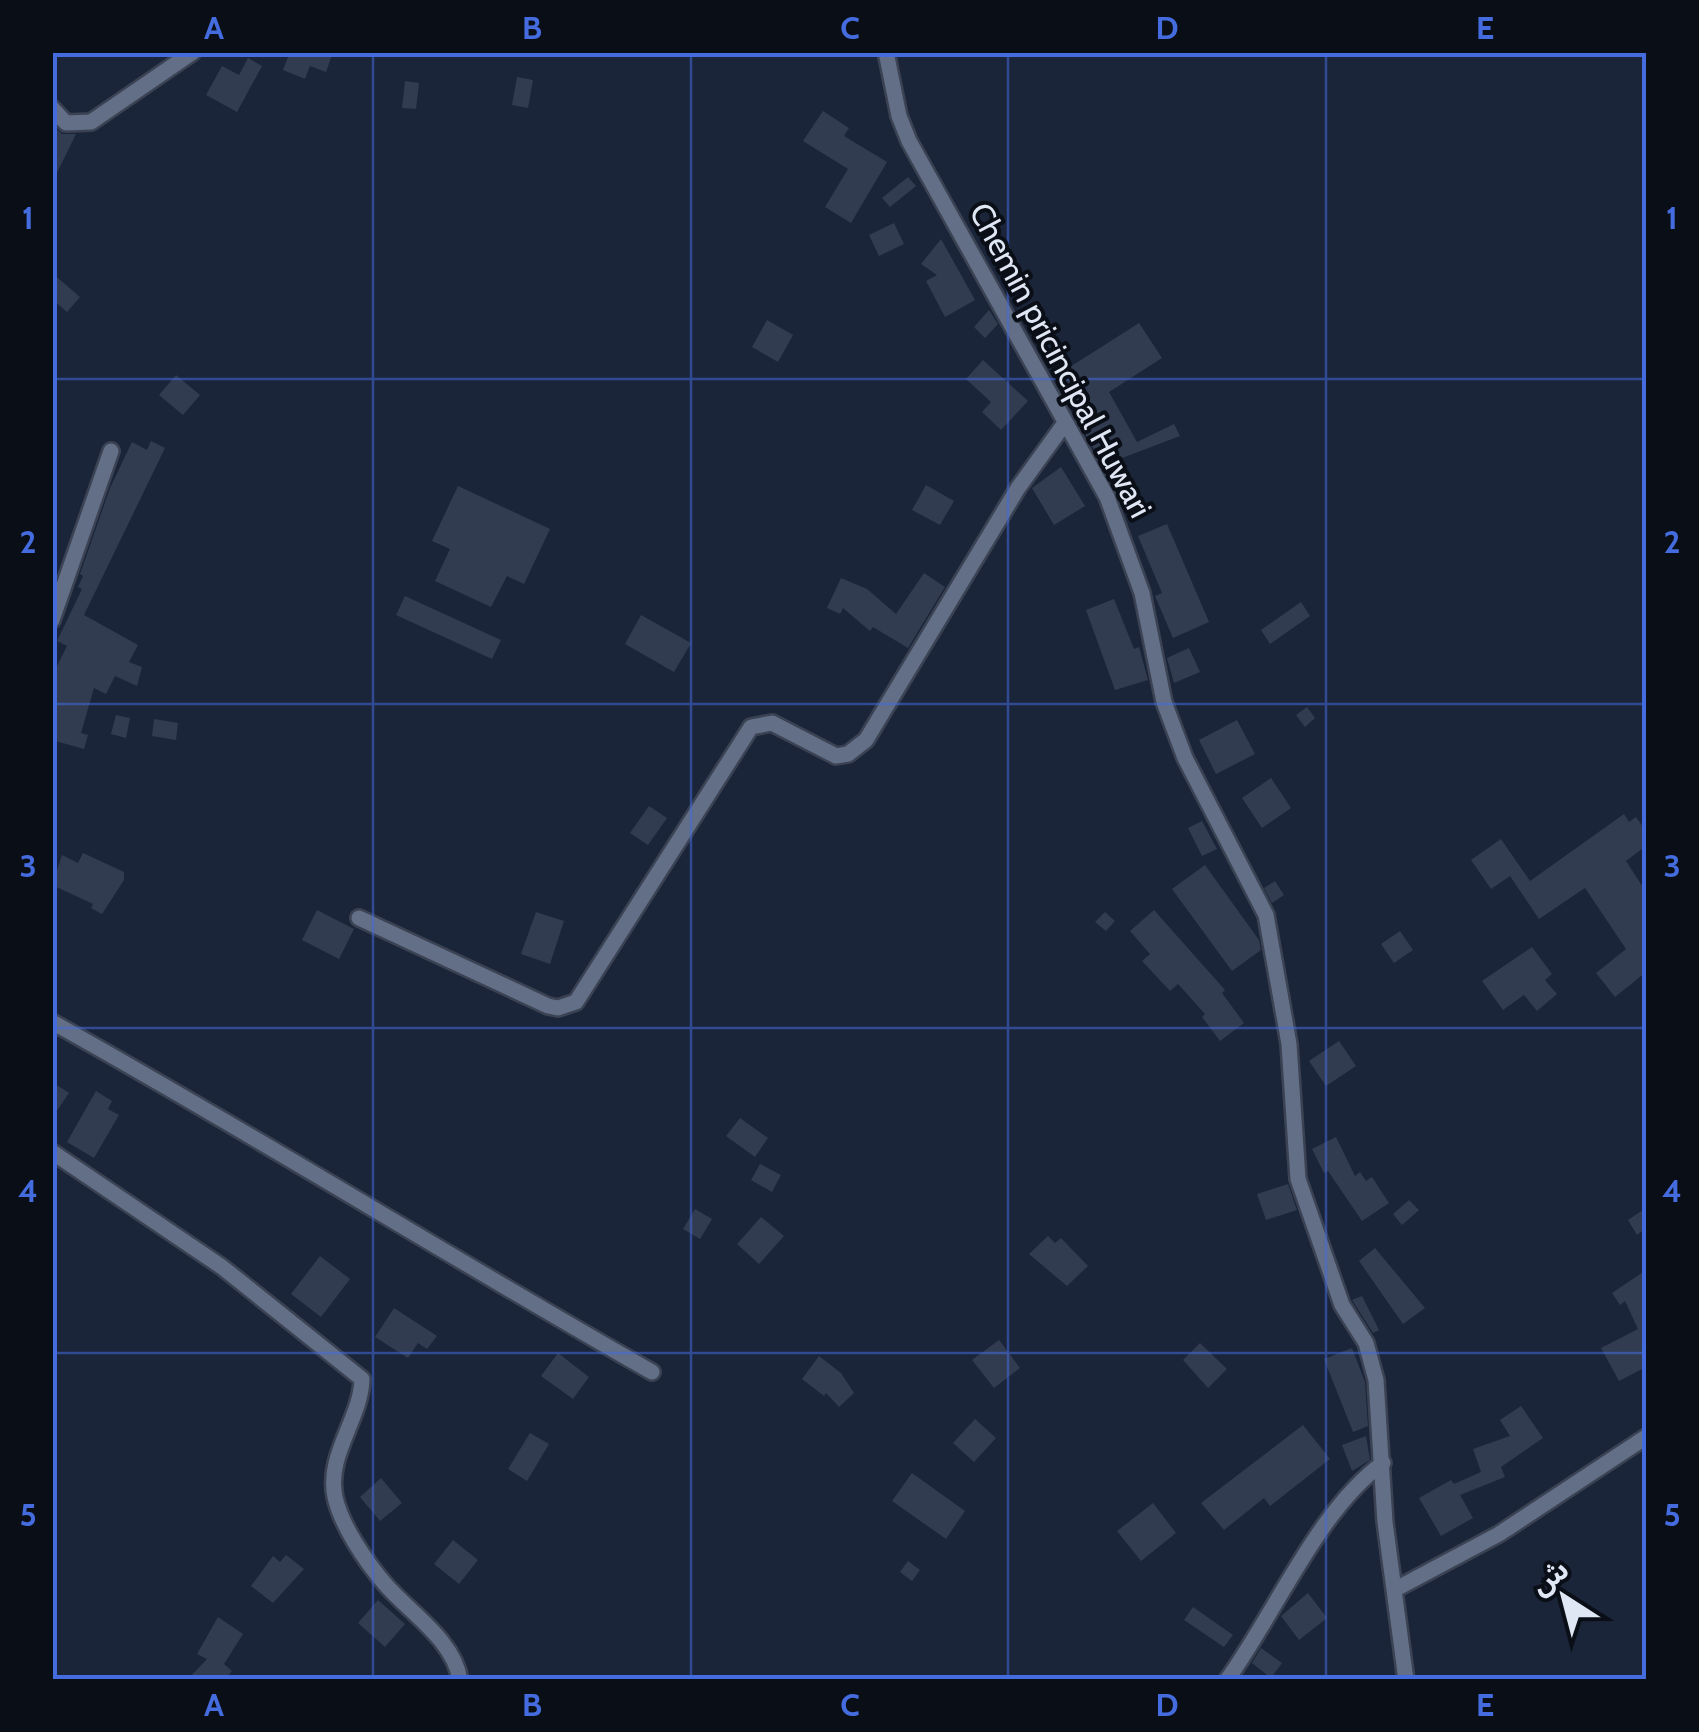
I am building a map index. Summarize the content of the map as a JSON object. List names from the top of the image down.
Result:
{
  "streets": {
    "street": ["Chemin pricincipal Huwari"]
  },
  "north": "top left",
  "grid": {
    "columns": [
      "A",
      "B",
      "C",
      "D",
      "E"
    ],
    "rows": [
      "1",
      "2",
      "3",
      "4",
      "5"
    ]
  }
}
